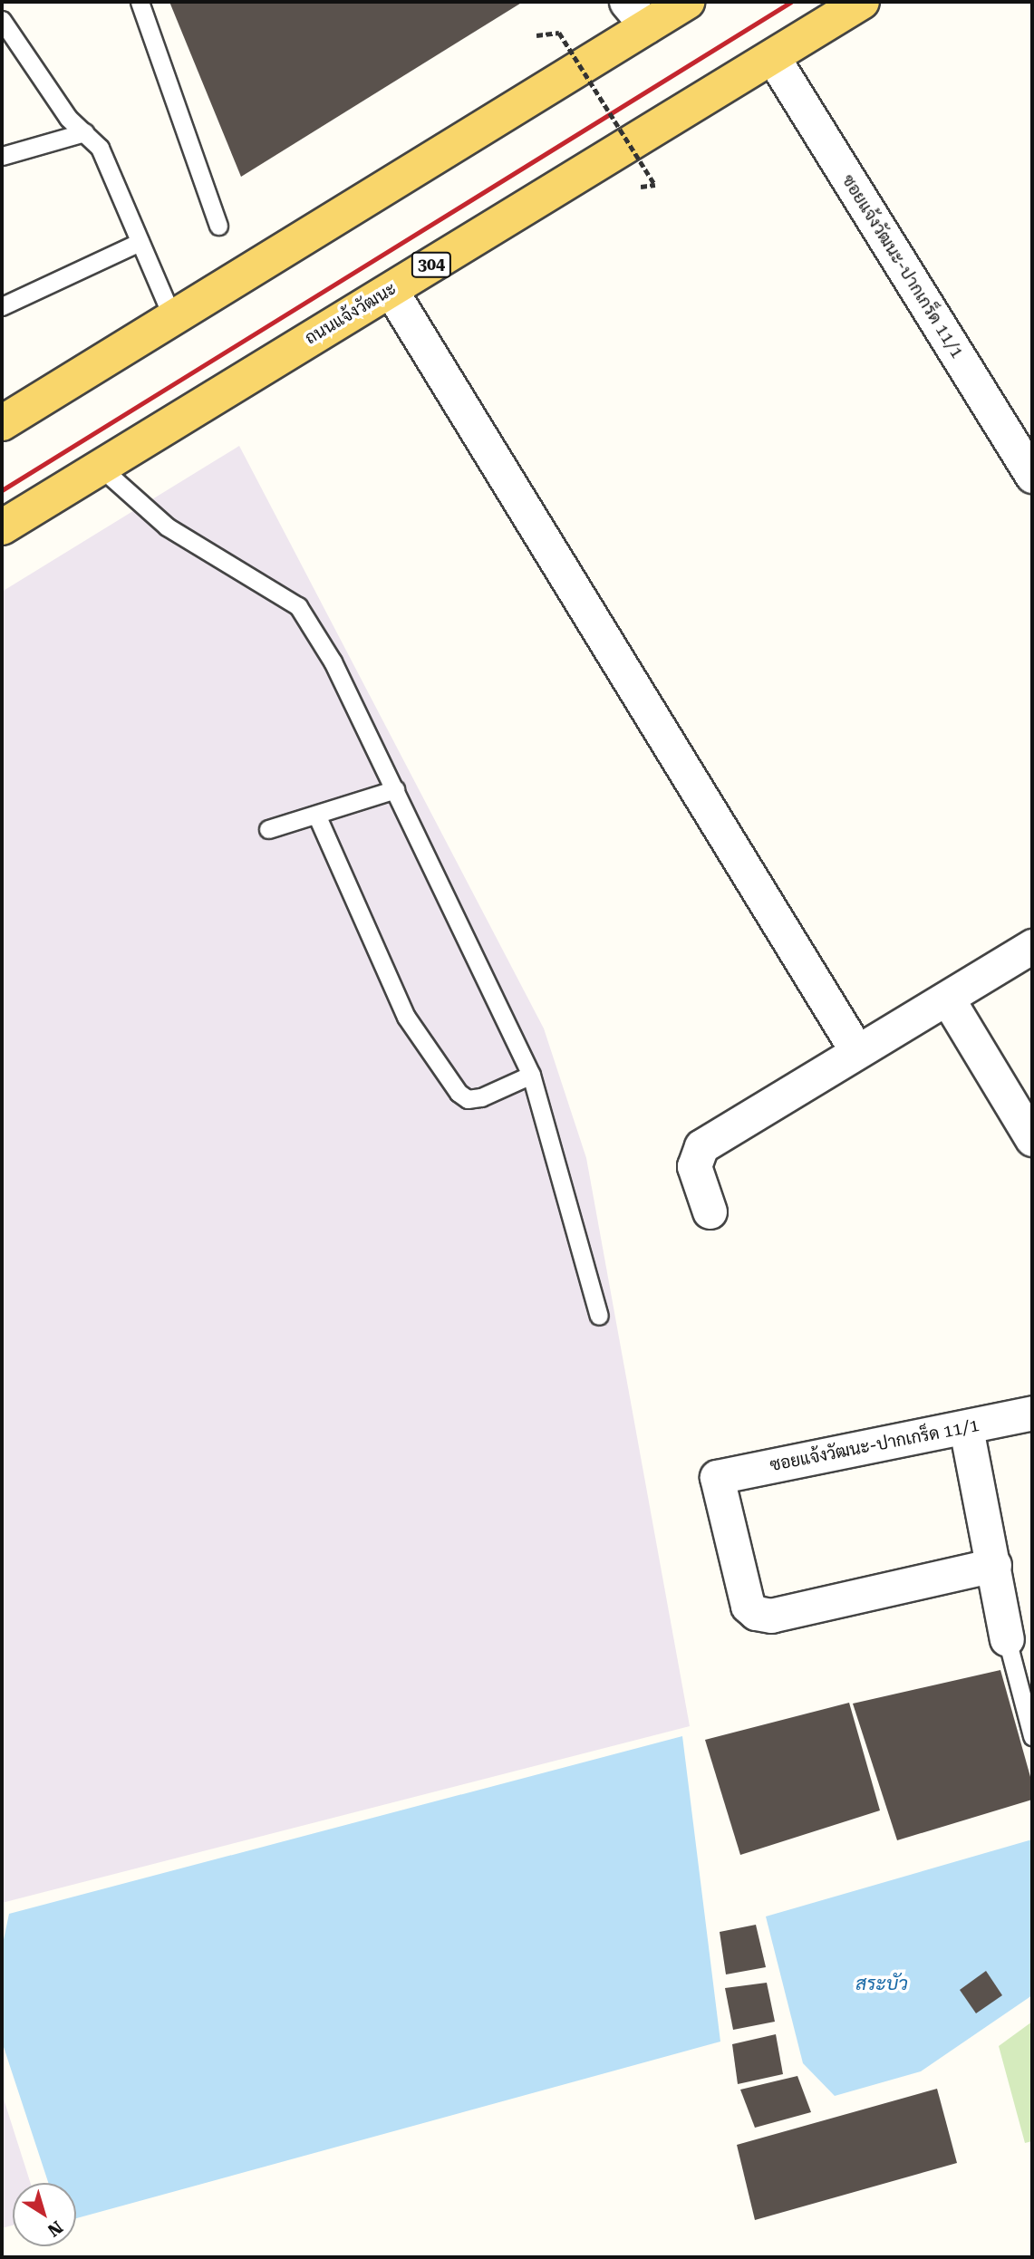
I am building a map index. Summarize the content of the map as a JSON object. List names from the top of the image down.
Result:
{
  "streets": {
    "main road": ["304", "ถนนแจ้งวัฒนะ"],
    "street": ["ซอยแจ้งวัฒนะ-ปากเกร็ด 11/1"]
  },
  "crossings": [
    ["ซอยแจ้งวัฒนะ-ปากเกร็ด 11/1", "ถนนแจ้งวัฒนะ"]
  ],
  "water": ["สระบัว"],
  "north": "bottom right"
}
